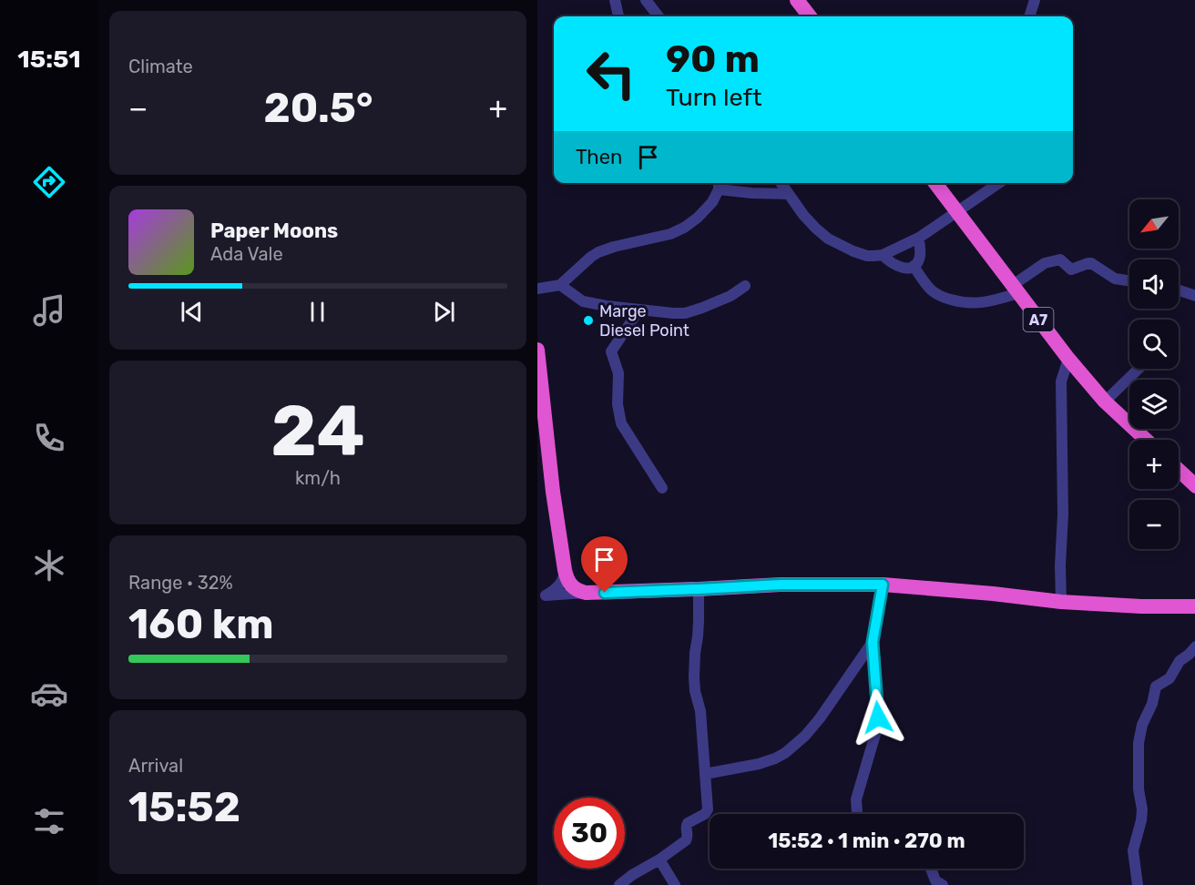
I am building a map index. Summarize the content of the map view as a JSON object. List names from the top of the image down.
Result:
{
  "streets": {
    "highway": ["A7"]
  },
  "places": ["Marge Diesel Point"],
  "north": "bottom left",
  "page": {
    "tabs": "15:51",
    "tile": [
      "Climate",
      ["24", "km/h"],
      ["Range · 32%", "160 km"],
      ["Arrival", "15:52"]
    ],
    "turn": ["90 m", "Turn left"],
    "heat": ["−", "20.5°", "+"],
    "then": "Then",
    "map_buttons": ["+", "−"],
    "song": ["Paper Moons", "Ada Vale"],
    "limit": "30",
    "trip": "15:52 · 1 min · 270 m"
  }
}
